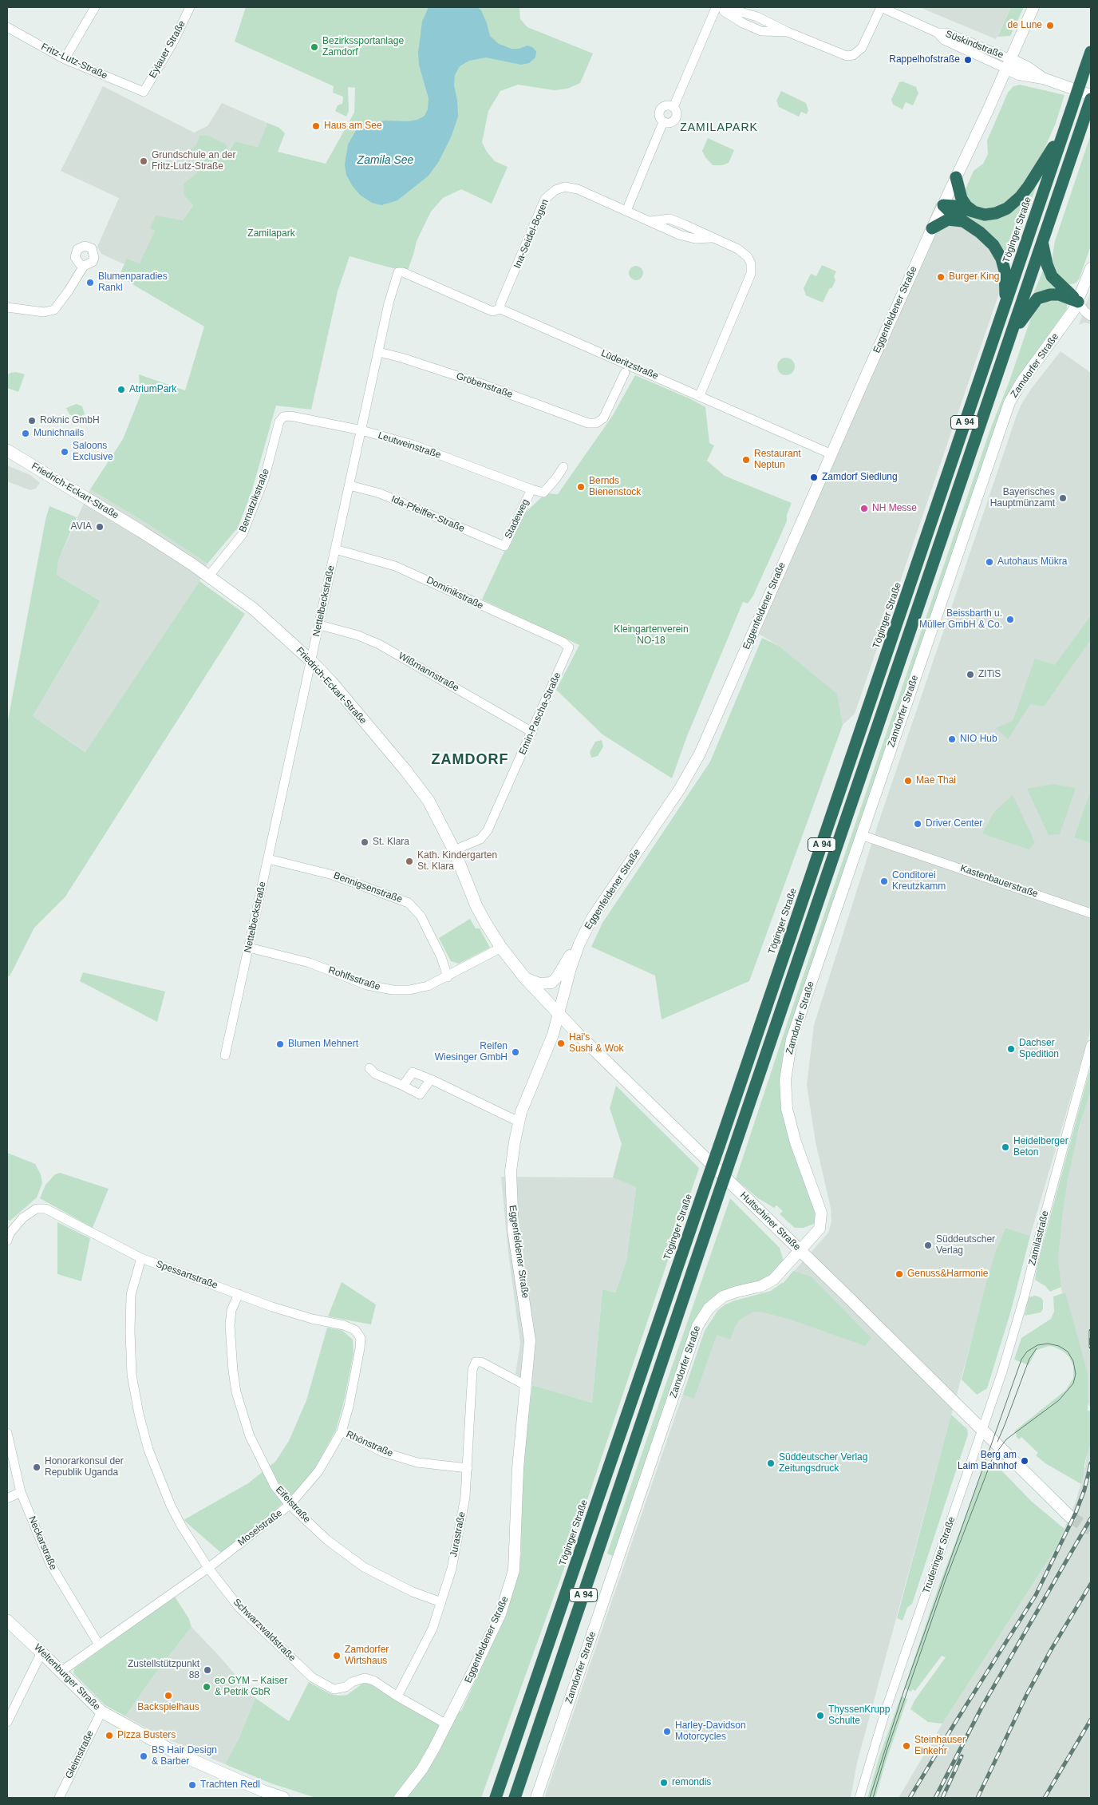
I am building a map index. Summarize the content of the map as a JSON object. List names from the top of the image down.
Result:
{
  "streets": {
    "highway": ["Töginger Straße", "A 94"],
    "main road": ["Friedrich-Eckart-Straße", "Hultschiner Straße", "Weltenburger Straße"],
    "street": [
      "Süskindstraße",
      "Eylauer Straße",
      "Fritz-Lutz-Straße",
      "Ina-Seidel-Bogen",
      "Eggenfeldener Straße",
      "Lüderitzstraße",
      "Zamdorfer Straße",
      "Gröbenstraße",
      "Leutweinstraße",
      "Bernatzikstraße",
      "Ida-Pfeiffer-Straße",
      "Stadeweg",
      "Dominikstraße",
      "Nettelbeckstraße",
      "Wißmannstraße",
      "Emin-Pascha-Straße",
      "Kastenbauerstraße",
      "Bennigsenstraße",
      "Rohlfsstraße",
      "Zamilastraße",
      "Spessartstraße",
      "Rhönstraße",
      "Eifelstraße",
      "Moselstraße",
      "Jurastraße",
      "Neckarstraße",
      "Truderinger Straße",
      "Schwarzwaldstraße",
      "Gleimstraße"
    ]
  },
  "crossings": [
    ["Süskindstraße", "Eggenfeldener Straße"],
    ["Eylauer Straße", "Fritz-Lutz-Straße"],
    ["Ina-Seidel-Bogen", "Lüderitzstraße"],
    ["Eggenfeldener Straße", "Lüderitzstraße"],
    ["Eggenfeldener Straße", "Friedrich-Eckart-Straße"],
    ["Eggenfeldener Straße", "Hultschiner Straße"],
    ["Eggenfeldener Straße", "Jurastraße"],
    ["Eggenfeldener Straße", "Schwarzwaldstraße"],
    ["Lüderitzstraße", "Nettelbeckstraße"],
    ["Zamdorfer Straße", "Kastenbauerstraße"],
    ["Zamdorfer Straße", "Hultschiner Straße"],
    ["Gröbenstraße", "Nettelbeckstraße"],
    ["Leutweinstraße", "Bernatzikstraße"],
    ["Leutweinstraße", "Stadeweg"],
    ["Leutweinstraße", "Nettelbeckstraße"],
    ["Friedrich-Eckart-Straße", "Bernatzikstraße"],
    ["Friedrich-Eckart-Straße", "Nettelbeckstraße"],
    ["Friedrich-Eckart-Straße", "Emin-Pascha-Straße"],
    ["Friedrich-Eckart-Straße", "Rohlfsstraße"],
    ["Friedrich-Eckart-Straße", "Hultschiner Straße"],
    ["Ida-Pfeiffer-Straße", "Stadeweg"],
    ["Ida-Pfeiffer-Straße", "Nettelbeckstraße"],
    ["Dominikstraße", "Nettelbeckstraße"],
    ["Dominikstraße", "Emin-Pascha-Straße"],
    ["Nettelbeckstraße", "Wißmannstraße"],
    ["Nettelbeckstraße", "Bennigsenstraße"],
    ["Nettelbeckstraße", "Rohlfsstraße"],
    ["Wißmannstraße", "Emin-Pascha-Straße"],
    ["Bennigsenstraße", "Rohlfsstraße"],
    ["Hultschiner Straße", "Zamilastraße"],
    ["Hultschiner Straße", "Truderinger Straße"],
    ["Zamilastraße", "Truderinger Straße"],
    ["Spessartstraße", "Eifelstraße"],
    ["Spessartstraße", "Moselstraße"],
    ["Spessartstraße", "Schwarzwaldstraße"],
    ["Rhönstraße", "Moselstraße"],
    ["Rhönstraße", "Jurastraße"],
    ["Eifelstraße", "Moselstraße"],
    ["Eifelstraße", "Jurastraße"],
    ["Moselstraße", "Neckarstraße"],
    ["Moselstraße", "Schwarzwaldstraße"],
    ["Moselstraße", "Weltenburger Straße"],
    ["Jurastraße", "Schwarzwaldstraße"],
    ["Weltenburger Straße", "Gleimstraße"]
  ],
  "districts": ["ZAMILAPARK", "ZAMDORF"],
  "water": ["Zamila See"],
  "parks": ["Zamilapark", "Kleingartenverein NO-18"],
  "places": [
    "de Lune",
    "Bezirkssportanlage Zamdorf",
    "Rappelhofstraße",
    "Haus am See",
    "Grundschule an der Fritz-Lutz-Straße",
    "Burger King",
    "Blumenparadies Rankl",
    "AtriumPark",
    "Roknic GmbH",
    "Munichnails",
    "Saloons Exclusive",
    "Restaurant Neptun",
    "Zamdorf Siedlung",
    "Bernds Bienenstock",
    "Bayerisches Hauptmünzamt",
    "NH Messe",
    "AVIA",
    "Autohaus Mükra",
    "Beissbarth u. Müller GmbH & Co.",
    "ZITiS",
    "NIO Hub",
    "Mae Thai",
    "Driver Center",
    "St. Klara",
    "Kath. Kindergarten St. Klara",
    "Conditorei Kreutzkamm",
    "Hai's Sushi & Wok",
    "Blumen Mehnert",
    "Dachser Spedition",
    "Reifen Wiesinger GmbH",
    "Heidelberger Beton",
    "Süddeutscher Verlag",
    "Genuss&Harmonie",
    "Berg am Laim Bahnhof",
    "Süddeutscher Verlag Zeitungsdruck",
    "Honorarkonsul der Republik Uganda",
    "Zamdorfer Wirtshaus",
    "Zustellstützpunkt 88",
    "eo GYM – Kaiser & Petrik GbR",
    "Backspielhaus",
    "ThyssenKrupp Schulte",
    "Harley-Davidson Motorcycles",
    "Pizza Busters",
    "Steinhauser Einkehr",
    "BS Hair Design & Barber",
    "remondis",
    "Trachten Redl"
  ]
}
